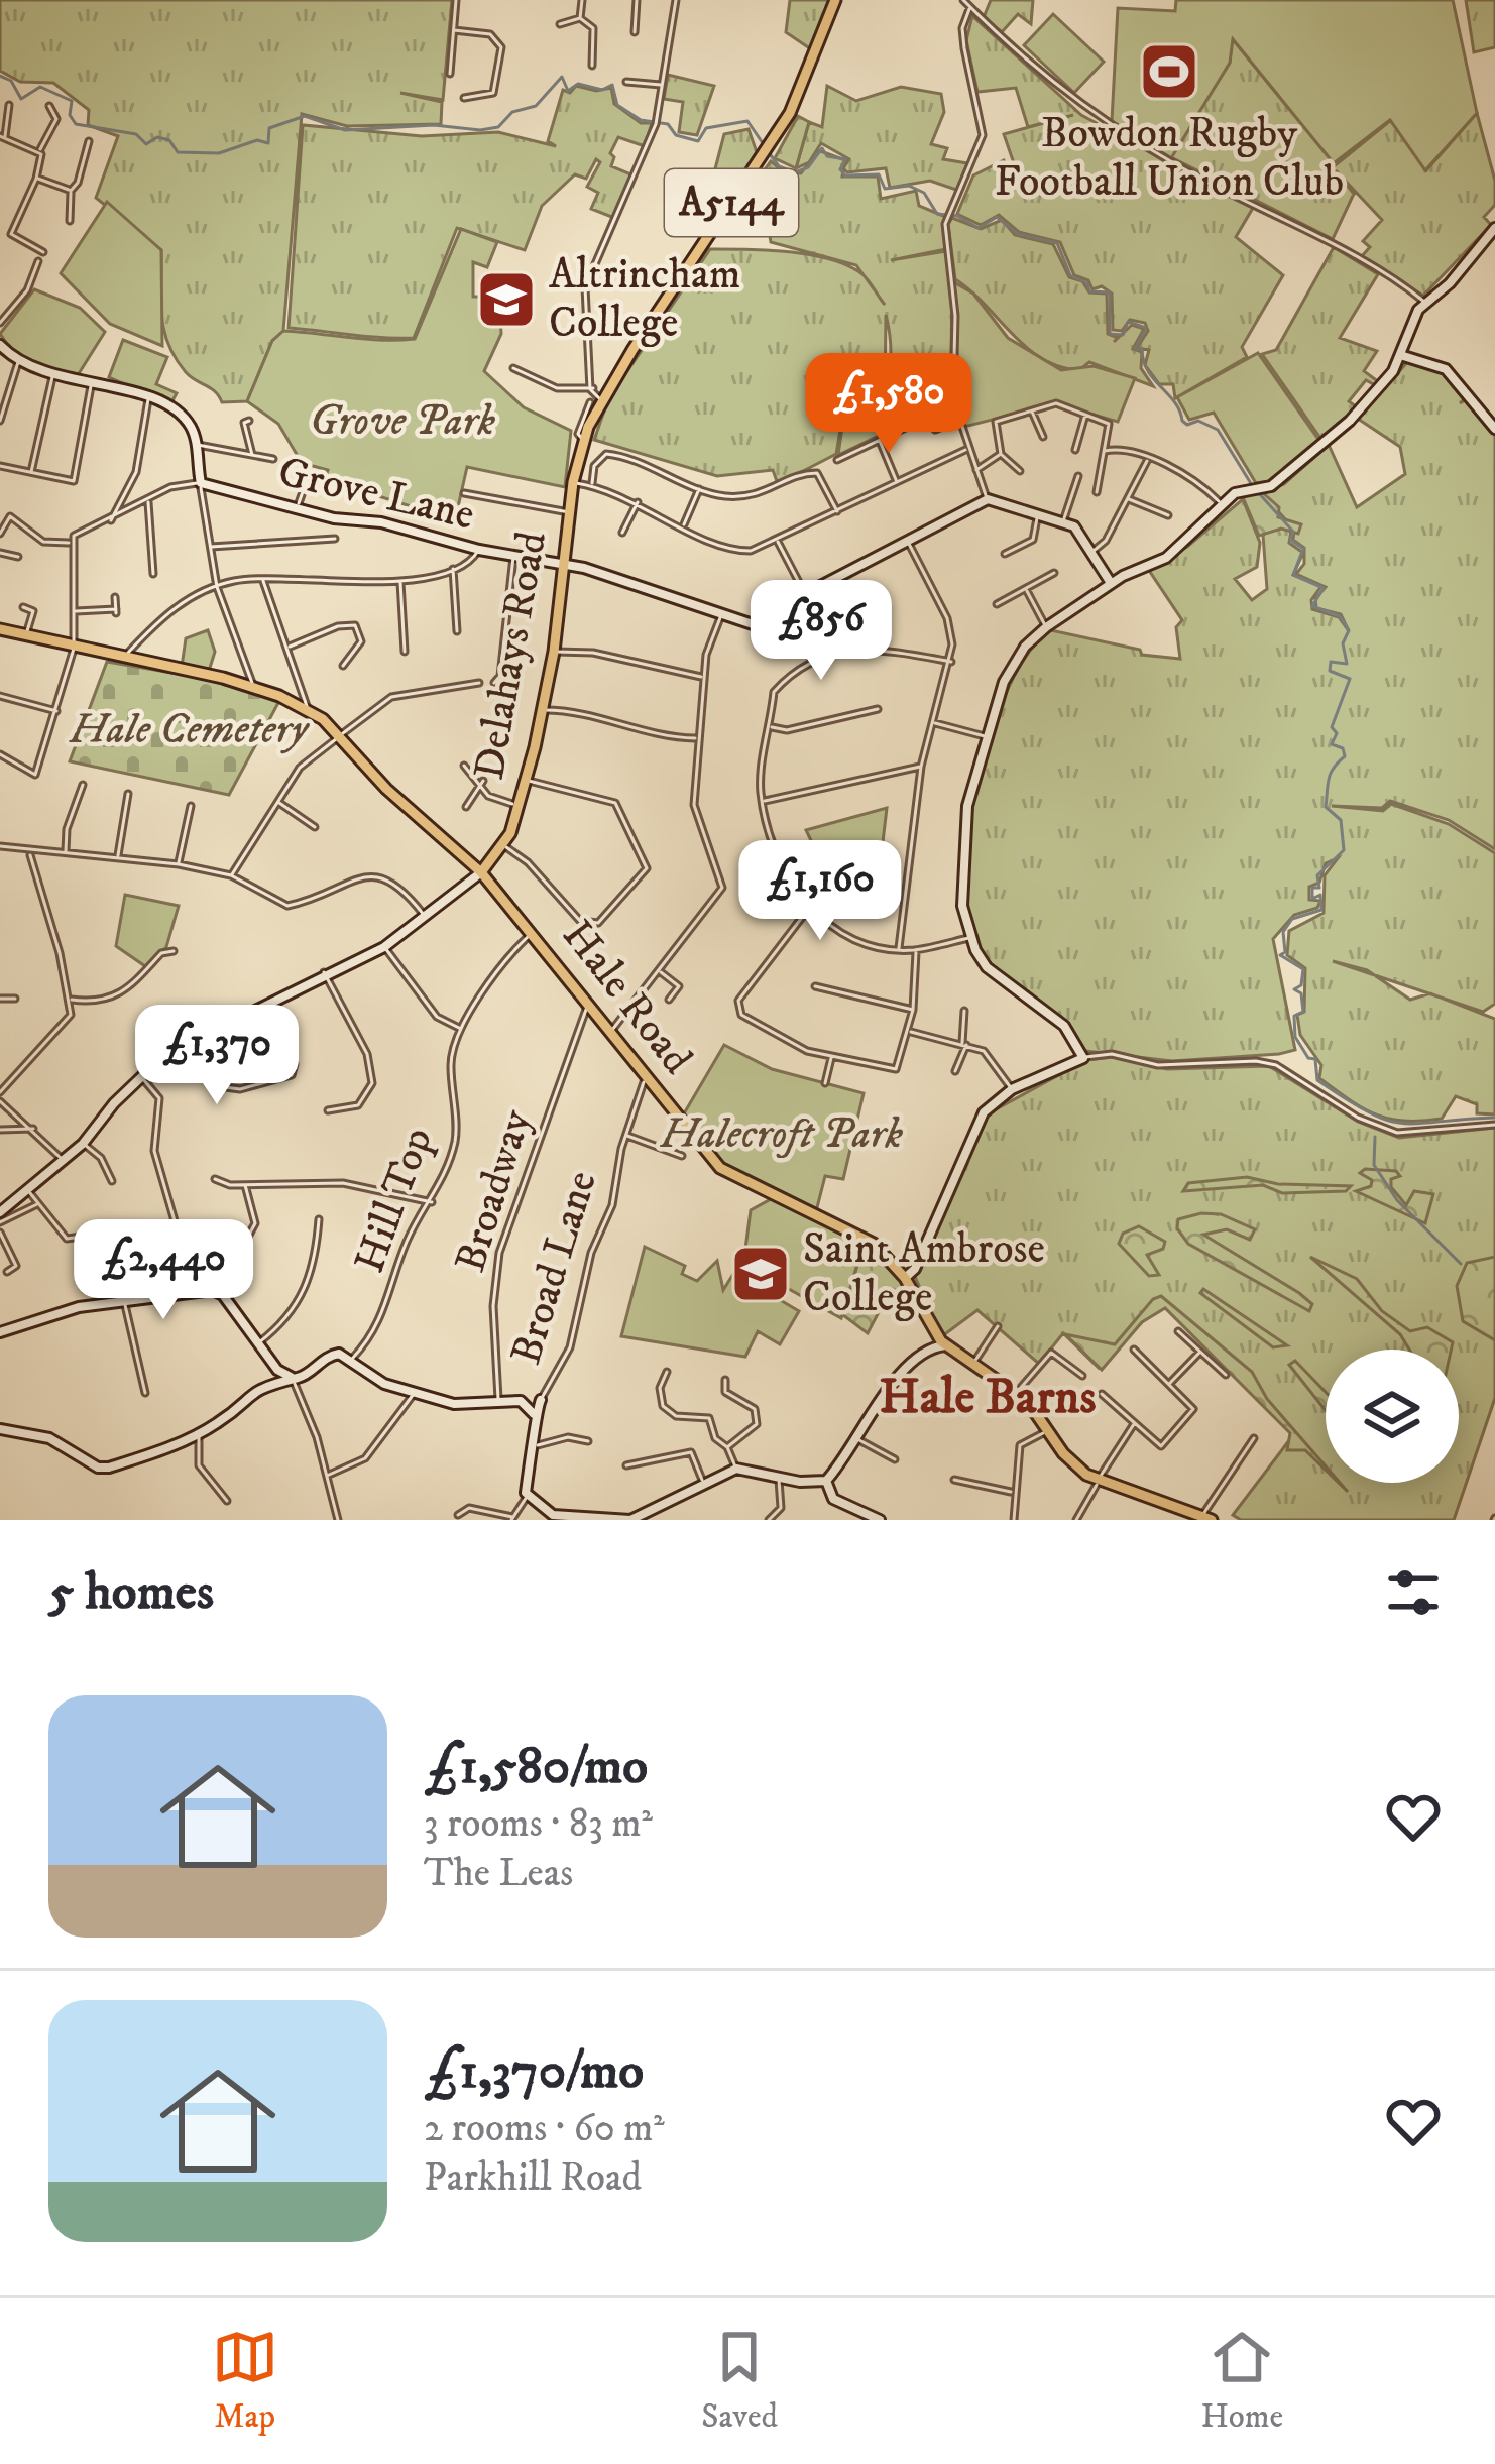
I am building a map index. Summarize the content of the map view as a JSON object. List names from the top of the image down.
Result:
{
  "streets": {
    "main road": ["A5144", "Delahays Road", "Hale Road"],
    "street": [
      "Grove Lane",
      "Broadway",
      "Hill Top",
      "Broad Lane"
    ]
  },
  "crossings": [
    ["A5144", "Delahays Road"],
    ["Grove Lane", "Delahays Road"],
    ["Delahays Road", "Hale Road"],
    ["Hale Road", "Broadway"],
    ["Hale Road", "Broad Lane"]
  ],
  "districts": ["Hale Barns"],
  "parks": ["Grove Park", "Hale Cemetery", "Halecroft Park"],
  "places": {
    "sports": ["Bowdon Rugby Football Union Club"],
    "school or university": ["Altrincham College", "Saint Ambrose College"]
  },
  "page": {
    "price": [
      "£1,580",
      "£856",
      "£1,160",
      "£1,370",
      "£2,440"
    ],
    "heading": "5 homes",
    "list": [
      {
        "name": "£1,580/mo",
        "note": "3 rooms · 83 m² · The Leas"
      },
      {
        "name": "£1,370/mo",
        "note": "2 rooms · 60 m² · Parkhill Road"
      }
    ],
    "tabs": ["Map", "Saved", "Home"]
  }
}
